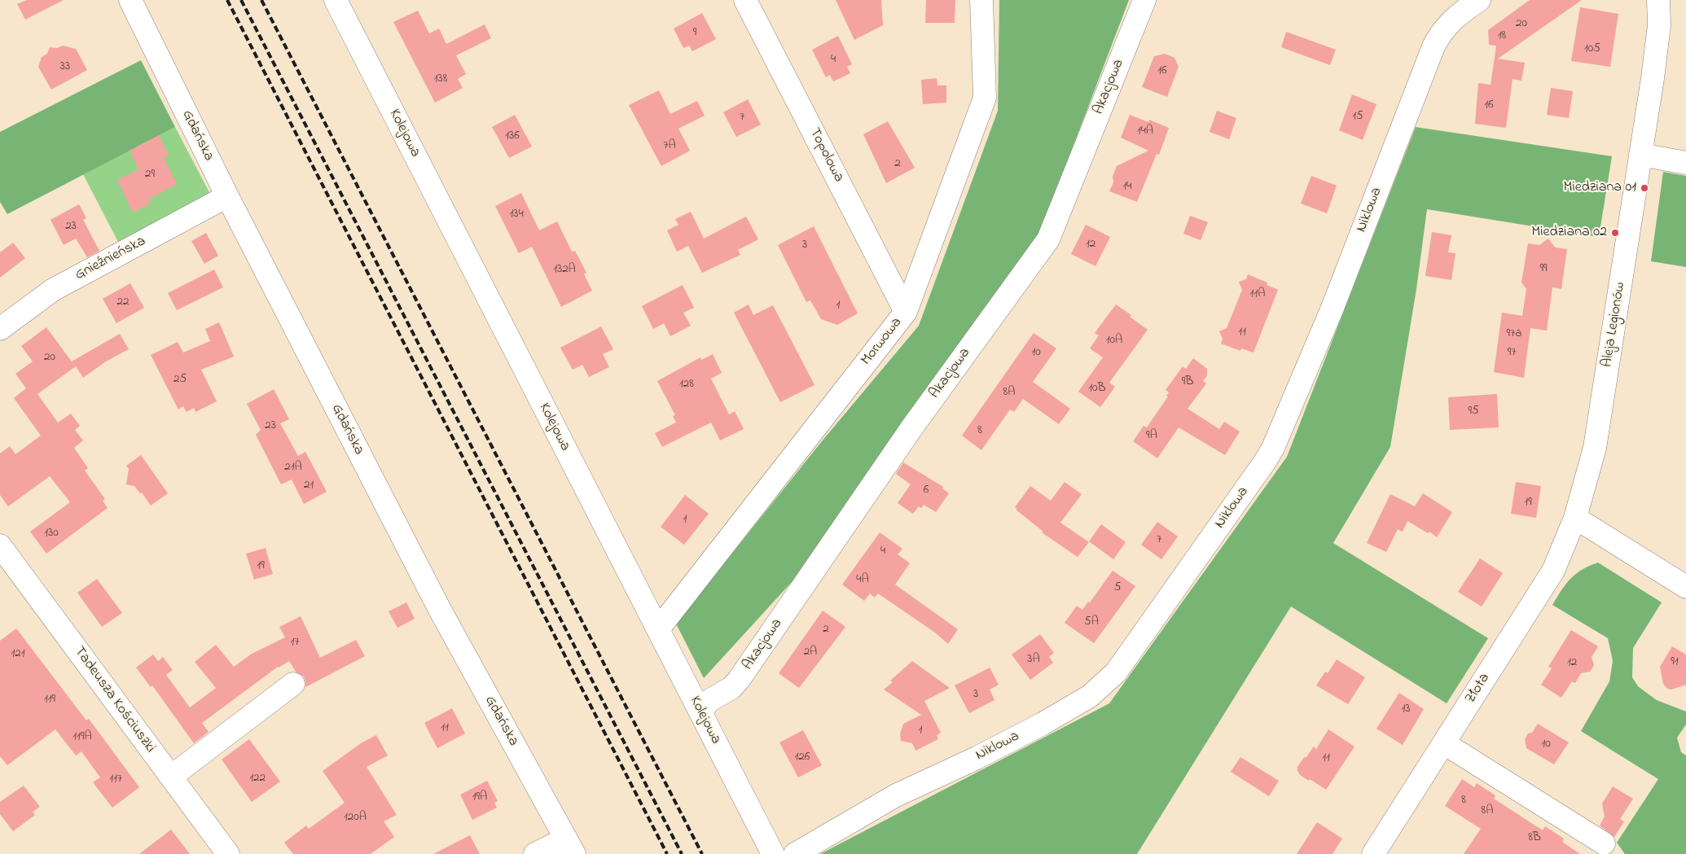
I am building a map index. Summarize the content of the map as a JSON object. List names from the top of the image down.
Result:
{
  "streets": {
    "street": [
      "Akacjowa",
      "Kolejowa",
      "Gdańska",
      "Topolowa",
      "Niklowa",
      "Gnieźnieńska",
      "Aleja Legionów",
      "Morwowa",
      "Złota",
      "Tadeusza Kościuszki"
    ]
  },
  "crossings": [
    ["Akacjowa", "Kolejowa"],
    ["Kolejowa", "Morwowa"],
    ["Gdańska", "Gnieźnieńska"],
    ["Topolowa", "Morwowa"],
    ["Aleja Legionów", "Złota"]
  ],
  "places": ["Miedziana 01", "Miedziana 02"],
  "house_numbers": [
    "20",
    "9",
    "18",
    "105",
    "4",
    "33",
    "16",
    "138",
    "16",
    "15",
    "7",
    "14A",
    "136",
    "7A",
    "2",
    "29",
    "14",
    "134",
    "23",
    "12",
    "3",
    "99",
    "132A",
    "11A",
    "22",
    "1",
    "11",
    "97a",
    "10A",
    "10",
    "97",
    "20",
    "25",
    "9B",
    "128",
    "10B",
    "8A",
    "95",
    "23",
    "8",
    "9A",
    "21A",
    "21",
    "6",
    "19",
    "1",
    "130",
    "7",
    "4",
    "19",
    "4A",
    "5",
    "5A",
    "2",
    "17",
    "2A",
    "121",
    "3A",
    "91",
    "12",
    "3",
    "119",
    "13",
    "11",
    "1",
    "119A",
    "10",
    "126",
    "11",
    "122",
    "117",
    "19A",
    "8",
    "8A",
    "120A",
    "8B"
  ]
}
